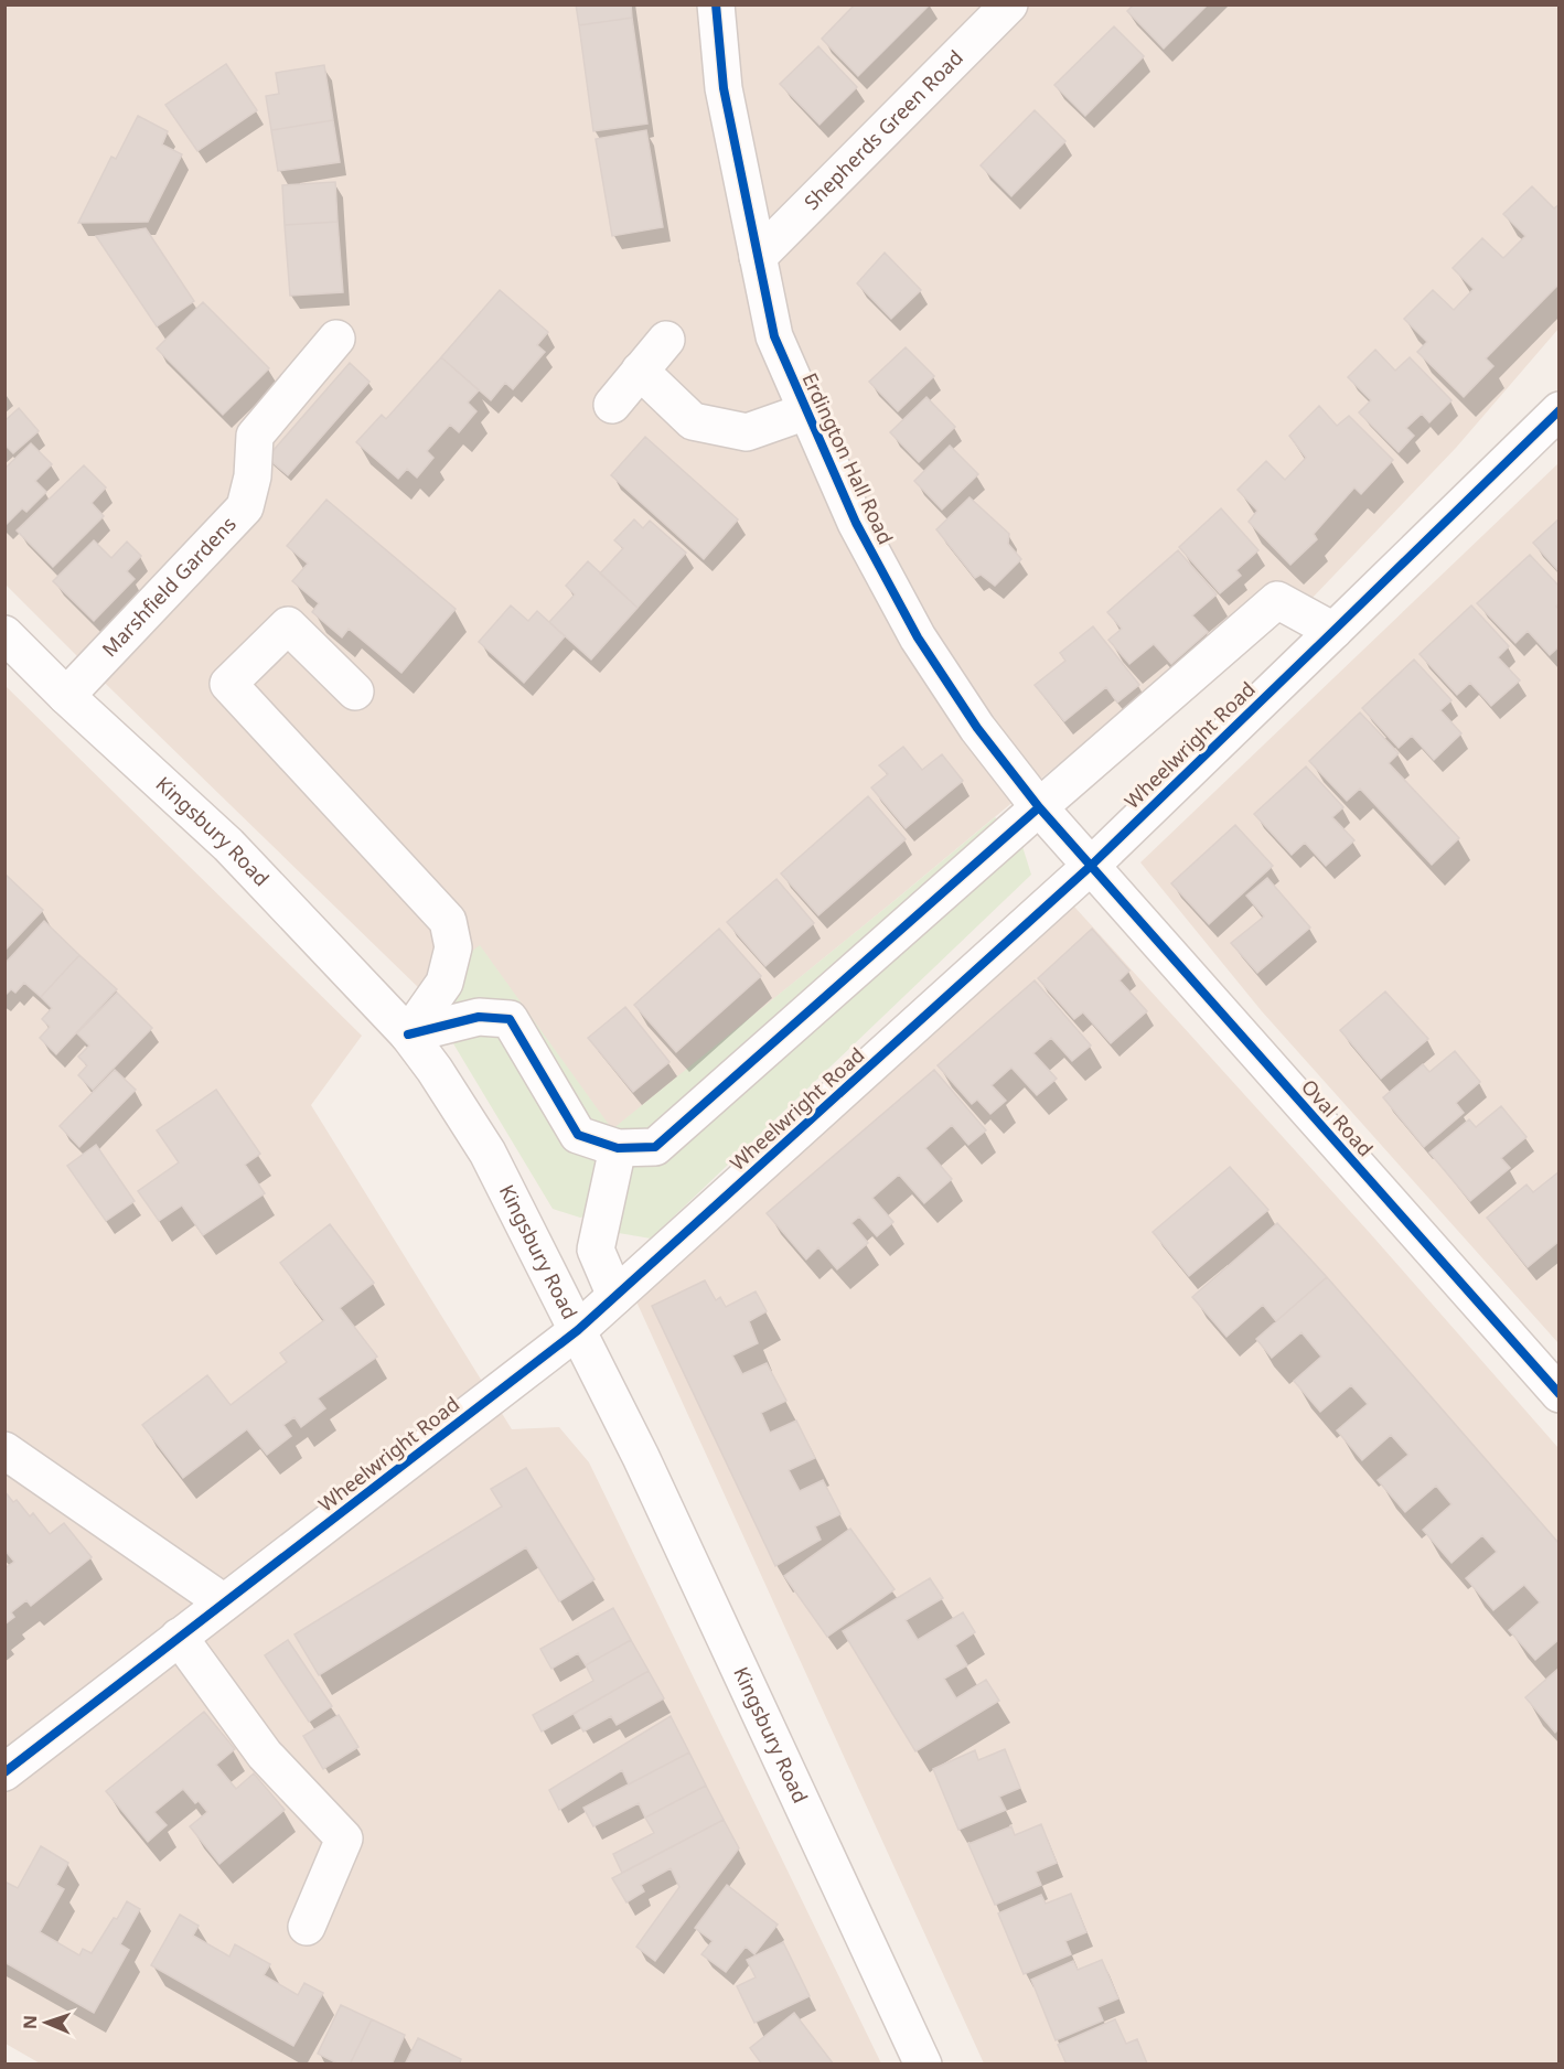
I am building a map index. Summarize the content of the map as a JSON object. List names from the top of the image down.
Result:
{
  "streets": {
    "street": [
      "Shepherds Green Road",
      "Erdington Hall Road",
      "Marshfield Gardens",
      "Wheelwright Road",
      "Kingsbury Road",
      "Oval Road"
    ]
  },
  "crossings": [
    ["Shepherds Green Road", "Erdington Hall Road"],
    ["Erdington Hall Road", "Wheelwright Road"],
    ["Erdington Hall Road", "Oval Road"],
    ["Marshfield Gardens", "Kingsbury Road"],
    ["Wheelwright Road", "Kingsbury Road"],
    ["Wheelwright Road", "Oval Road"]
  ],
  "north": "left"
}
